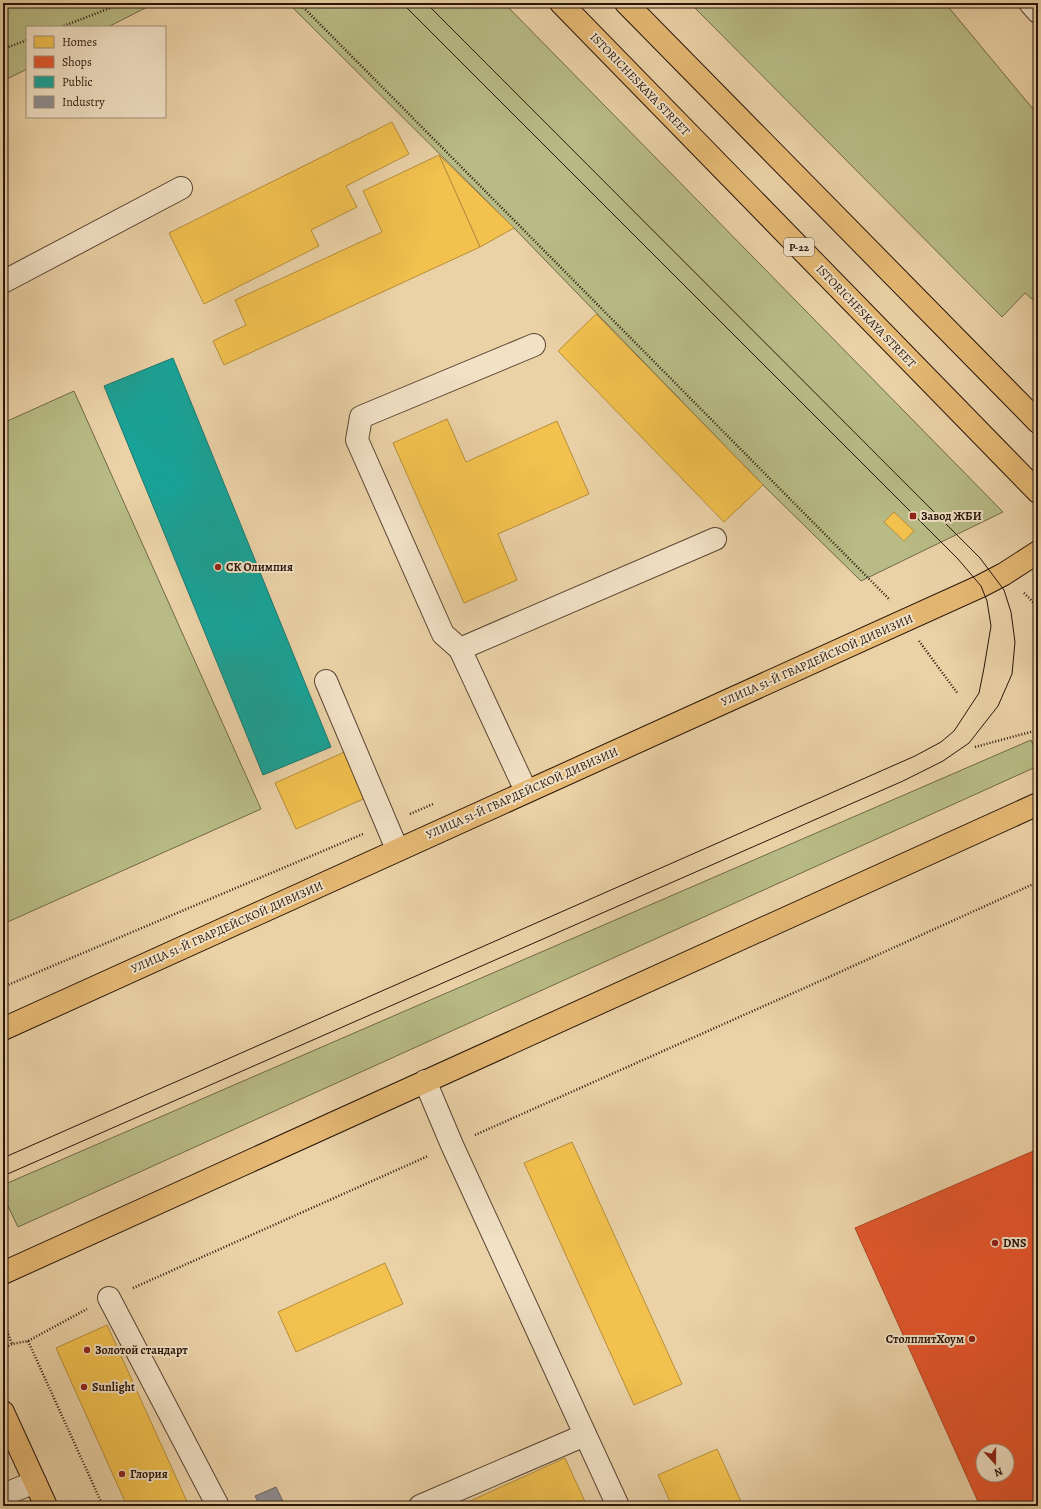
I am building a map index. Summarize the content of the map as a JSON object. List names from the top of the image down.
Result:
{
  "streets": {
    "main road": ["ISTORICHESKAYA STREET", "Р-22", "УЛИЦА 51-Й ГВАРДЕЙСКОЙ ДИВИЗИИ"]
  },
  "places": {
    "transit": ["Завод ЖБИ"],
    "other": [
      "СК Олимпия",
      "DNS",
      "СтолплитХоум",
      "Золотой стандарт",
      "Sunlight",
      "Глория"
    ]
  },
  "legend": [
    "Homes",
    "Shops",
    "Public",
    "Industry"
  ],
  "north": "bottom"
}
